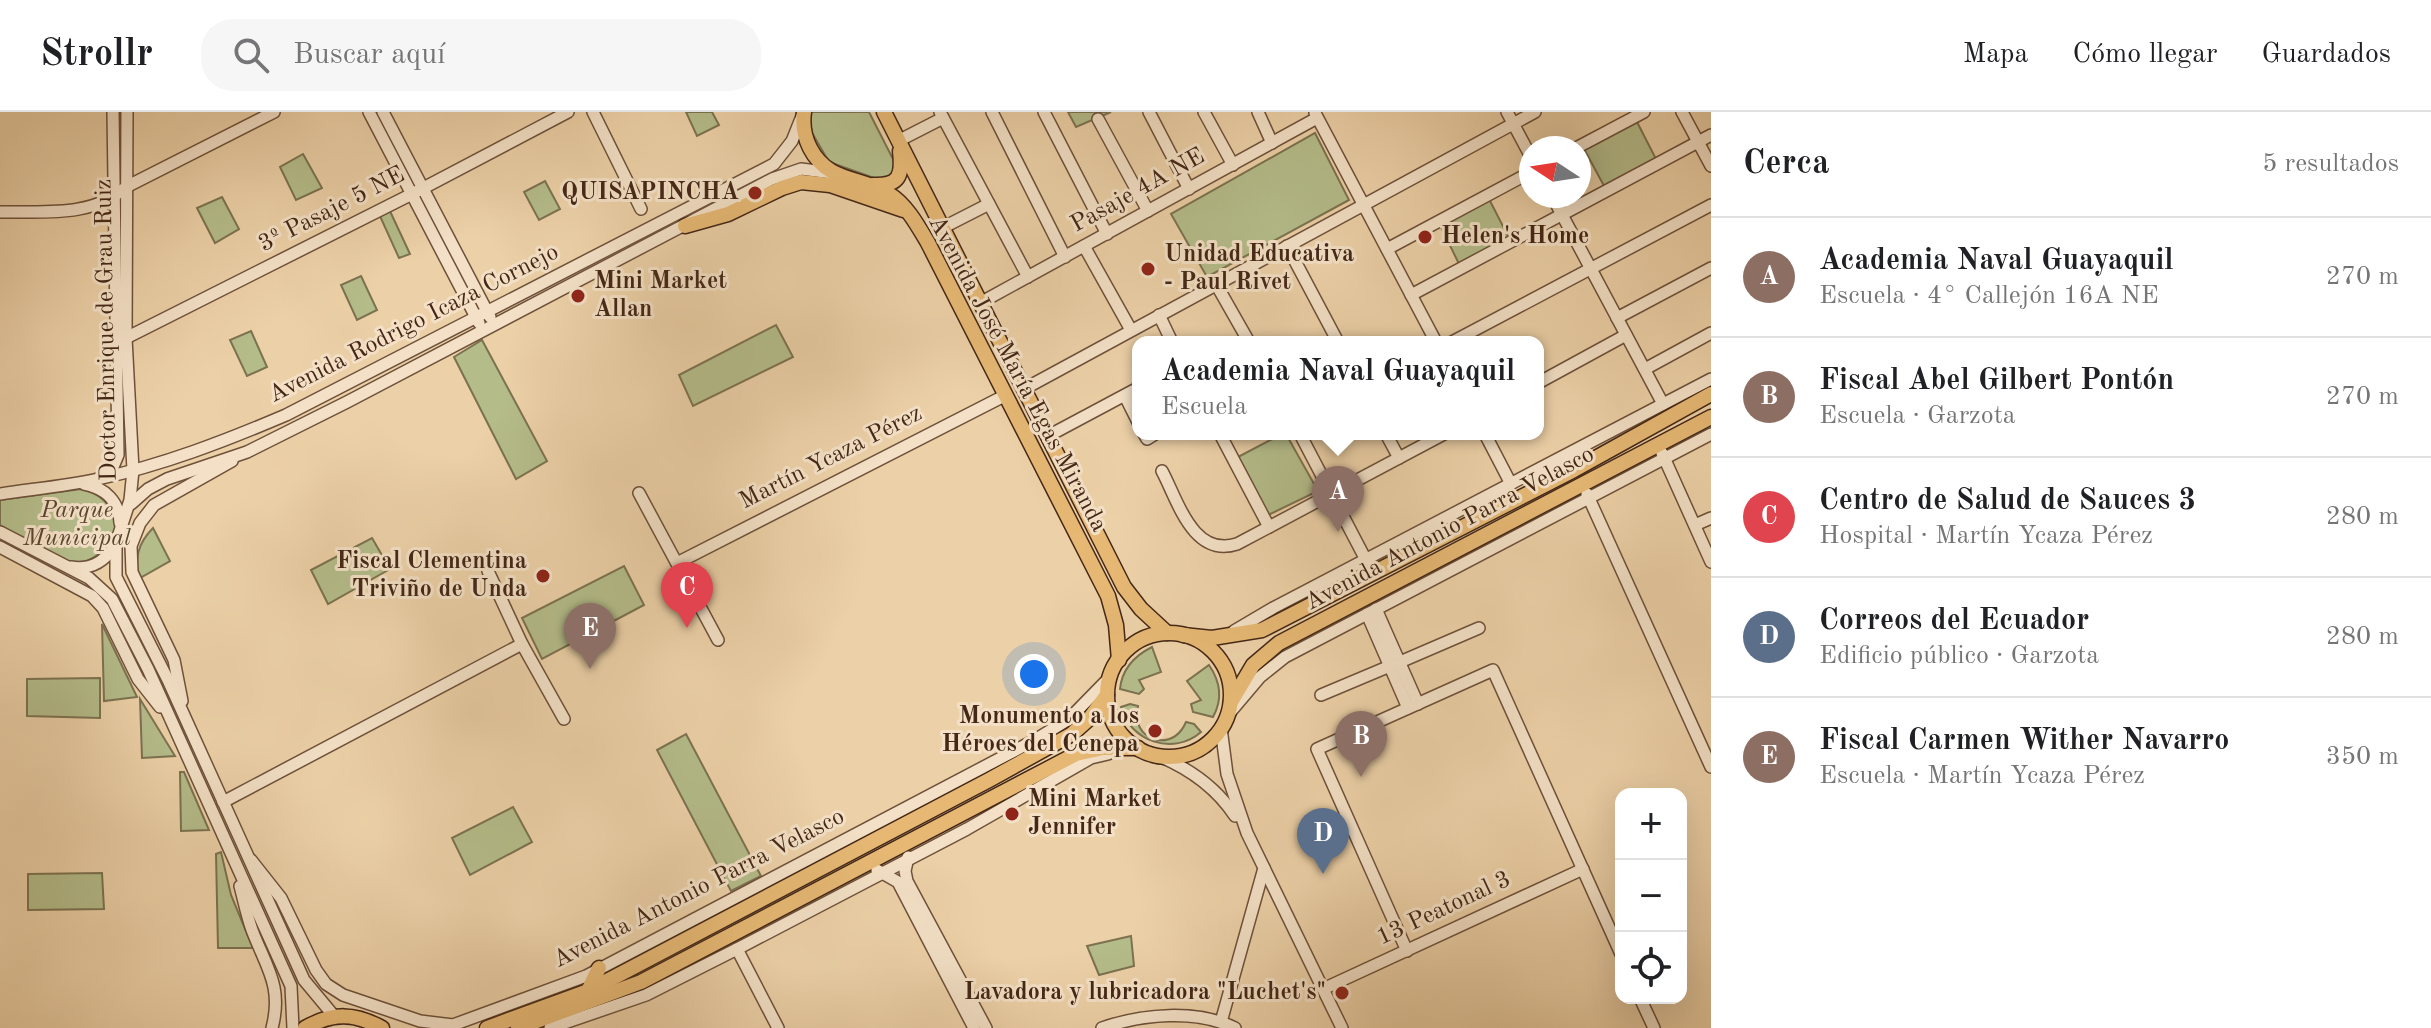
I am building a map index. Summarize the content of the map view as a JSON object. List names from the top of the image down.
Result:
{
  "streets": {
    "main road": ["Avenida José María Egas Miranda", "Avenida Antonio Parra Velasco"],
    "street": [
      "Pasaje 4A NE",
      "3º Pasaje 5 NE",
      "Avenida Rodrigo Icaza Cornejo",
      "Doctor Enrique de Grau Ruiz",
      "Martín Ycaza Pérez",
      "13 Peatonal 3"
    ]
  },
  "crossings": [
    ["Pasaje 4A NE", "Avenida José María Egas Miranda"],
    ["3º Pasaje 5 NE", "Doctor Enrique de Grau Ruiz"],
    ["Avenida Rodrigo Icaza Cornejo", "Doctor Enrique de Grau Ruiz"],
    ["Avenida Rodrigo Icaza Cornejo", "Avenida José María Egas Miranda"],
    ["Doctor Enrique de Grau Ruiz", "Avenida Antonio Parra Velasco"],
    ["Avenida José María Egas Miranda", "Martín Ycaza Pérez"],
    ["Avenida José María Egas Miranda", "Avenida Antonio Parra Velasco"]
  ],
  "parks": ["Parque Municipal"],
  "places": [
    "QUISAPINCHA",
    "Helen's Home",
    "Unidad Educativa - Paul Rivet",
    "Mini Market Allan",
    "Fiscal Clementina Triviño de Unda",
    "Monumento a los Héroes del Cenepa",
    "Mini Market Jennifer",
    "Lavadora y lubricadora \"Luchet's\""
  ],
  "north": "left",
  "page": {
    "header": "Strollr",
    "search": "Buscar aquí",
    "nav": ["Mapa", "Cómo llegar", "Guardados"],
    "heading": ["Cerca", "5 resultados"],
    "list": [
      {
        "mark": "A",
        "name": "Academia Naval Guayaquil",
        "note": "Escuela · 4° Callejón 16A NE",
        "value": "270 m"
      },
      {
        "mark": "B",
        "name": "Fiscal Abel Gilbert Pontón",
        "note": "Escuela · Garzota",
        "value": "270 m"
      },
      {
        "mark": "C",
        "name": "Centro de Salud de Sauces 3",
        "note": "Hospital · Martín Ycaza Pérez",
        "value": "280 m"
      },
      {
        "mark": "D",
        "name": "Correos del Ecuador",
        "note": "Edificio público · Garzota",
        "value": "280 m"
      },
      {
        "mark": "E",
        "name": "Fiscal Carmen Wither Navarro",
        "note": "Escuela · Martín Ycaza Pérez",
        "value": "350 m"
      }
    ],
    "popup": ["Academia Naval Guayaquil", "Escuela"],
    "pins": [
      "A",
      "C",
      "E",
      "B",
      "D"
    ],
    "map_buttons": ["+", "−"]
  }
}
